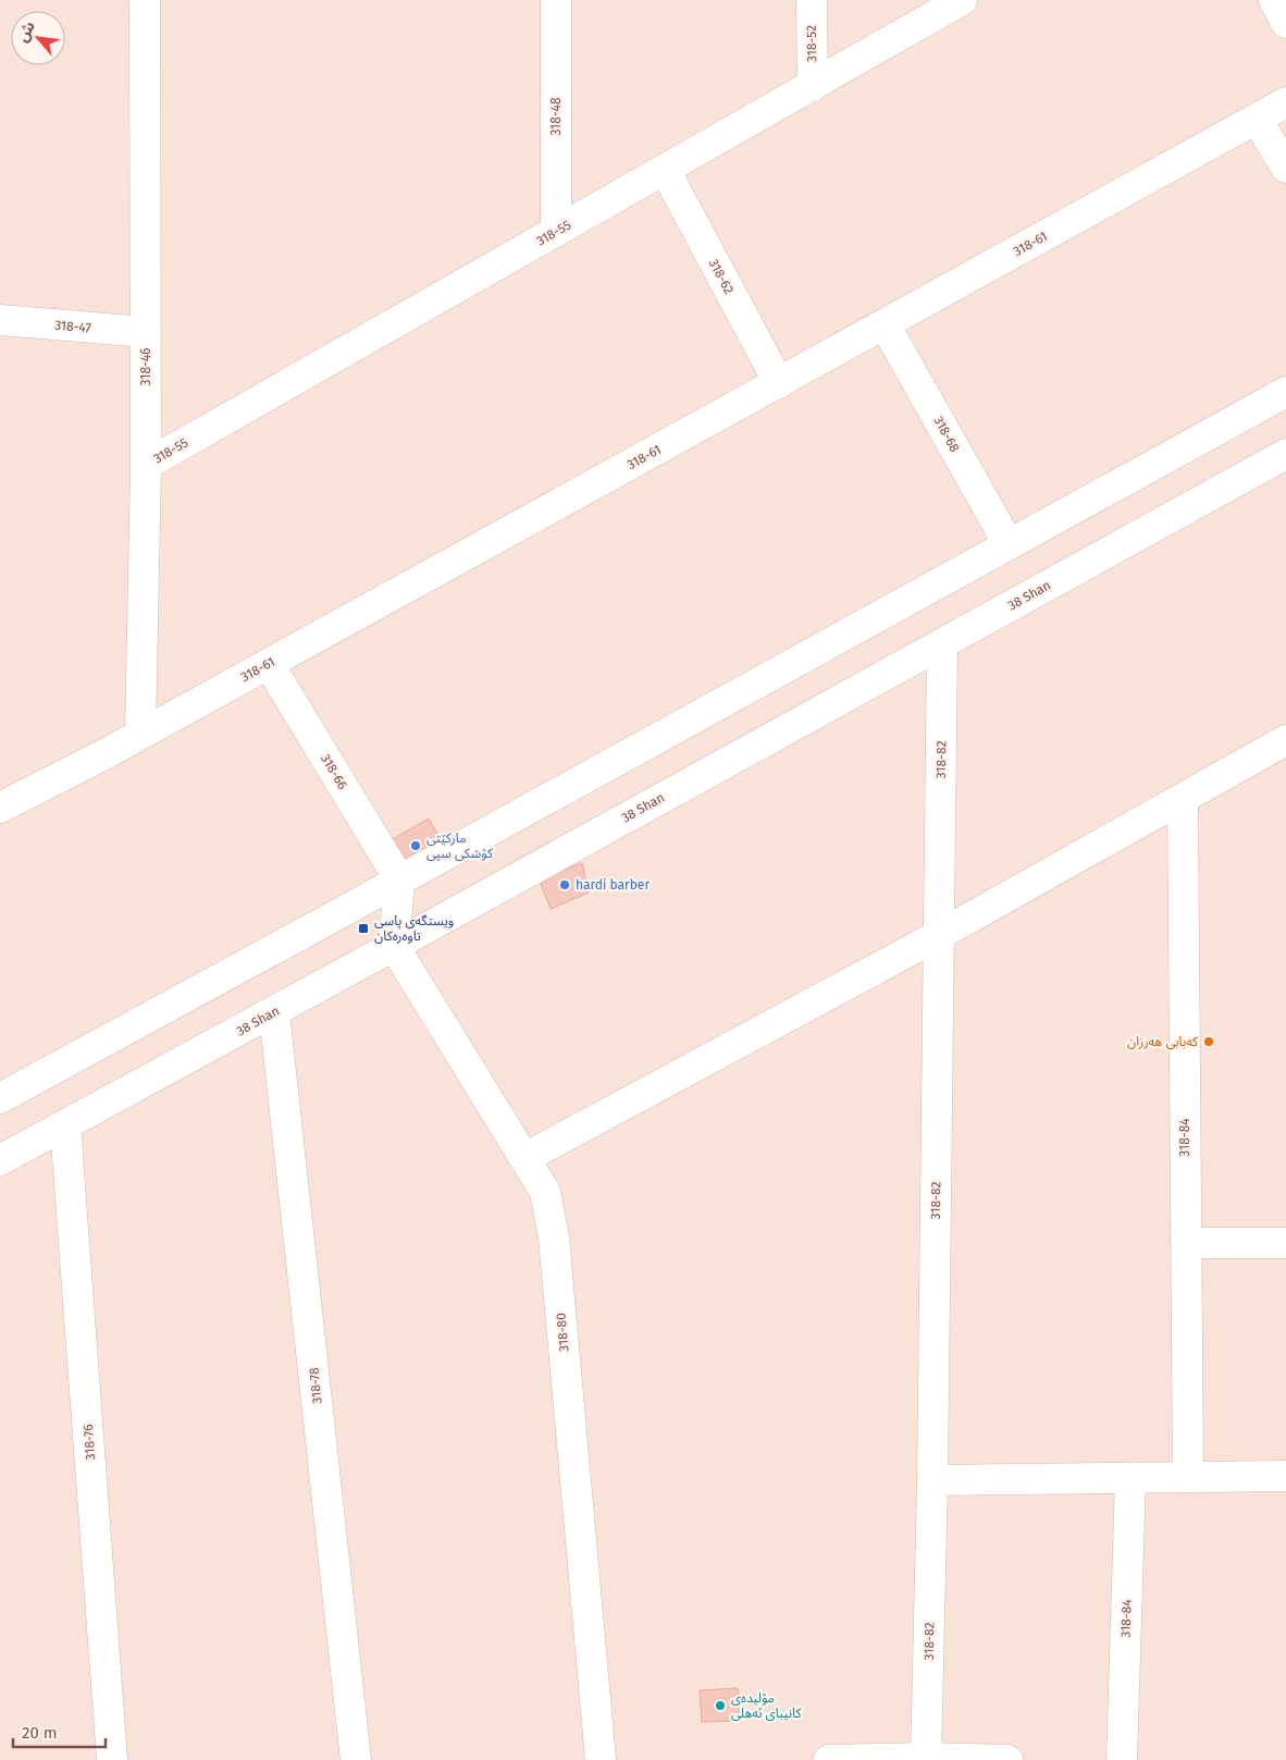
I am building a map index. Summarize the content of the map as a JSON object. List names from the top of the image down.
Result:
{
  "streets": {
    "street": [
      "318-52",
      "318-48",
      "318-55",
      "318-61",
      "318-62",
      "318-47",
      "318-46",
      "318-68",
      "38 Shan",
      "318-82",
      "318-66",
      "318-84",
      "318-80",
      "318-78",
      "318-76"
    ]
  },
  "crossings": [
    ["318-52", "318-55"],
    ["318-48", "318-55"],
    ["318-55", "318-62"],
    ["318-55", "318-46"],
    ["318-61", "318-62"],
    ["318-61", "318-46"],
    ["318-61", "318-68"],
    ["318-61", "318-66"],
    ["318-47", "318-46"],
    ["38 Shan", "318-82"],
    ["38 Shan", "318-80"],
    ["38 Shan", "318-78"],
    ["38 Shan", "318-76"]
  ],
  "places": {
    "other": [
      "مارکێتی کۆشکی سپی",
      "hardi barber",
      "کەبابی هەرزان",
      "مۆلیدەی کانیبای ئەهلی"
    ],
    "transit": ["ویستگەی پاسی تاوەرەکان"]
  },
  "scale_bar": "20 m",
  "north": "top left"
}
